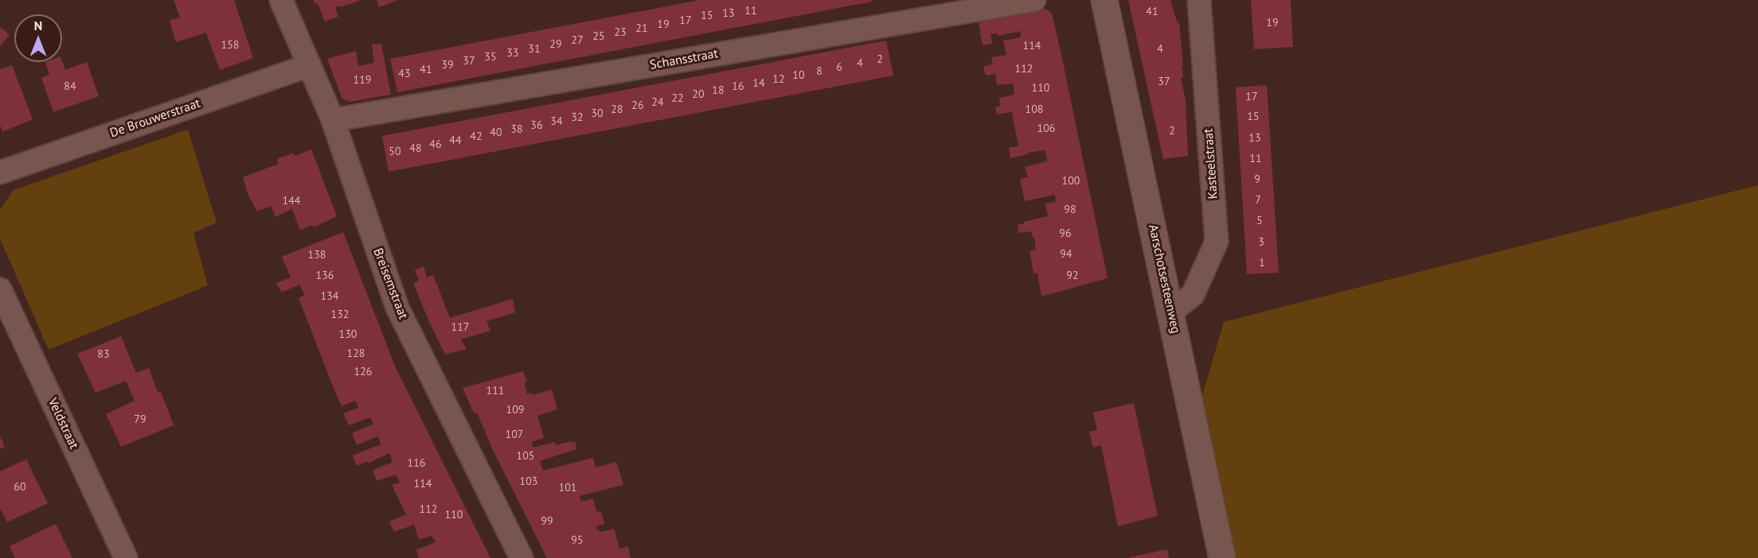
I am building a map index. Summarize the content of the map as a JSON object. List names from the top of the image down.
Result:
{
  "streets": {
    "main road": ["Aarschotsesteenweg"],
    "street": [
      "Schansstraat",
      "De Brouwerstraat",
      "Kasteelstraat",
      "Breisemstraat",
      "Veldstraat"
    ]
  },
  "crossings": [
    ["Schansstraat", "Breisemstraat"],
    ["De Brouwerstraat", "Breisemstraat"],
    ["Kasteelstraat", "Aarschotsesteenweg"]
  ],
  "house_numbers": [
    "11",
    "41",
    "13",
    "15",
    "17",
    "19",
    "19",
    "21",
    "23",
    "25",
    "27",
    "29",
    "158",
    "114",
    "31",
    "4",
    "33",
    "35",
    "2",
    "37",
    "4",
    "39",
    "6",
    "112",
    "41",
    "8",
    "43",
    "10",
    "12",
    "119",
    "37",
    "14",
    "84",
    "16",
    "110",
    "18",
    "20",
    "17",
    "22",
    "24",
    "26",
    "28",
    "108",
    "30",
    "15",
    "32",
    "34",
    "36",
    "106",
    "38",
    "2",
    "40",
    "42",
    "13",
    "44",
    "46",
    "48",
    "50",
    "11",
    "9",
    "100",
    "7",
    "144",
    "98",
    "5",
    "96",
    "3",
    "94",
    "138",
    "1",
    "136",
    "92",
    "134",
    "132",
    "117",
    "130",
    "128",
    "83",
    "126",
    "111",
    "109",
    "79",
    "107",
    "105",
    "116",
    "103",
    "114",
    "60",
    "101",
    "112",
    "110",
    "99",
    "95"
  ],
  "north": "top"
}
